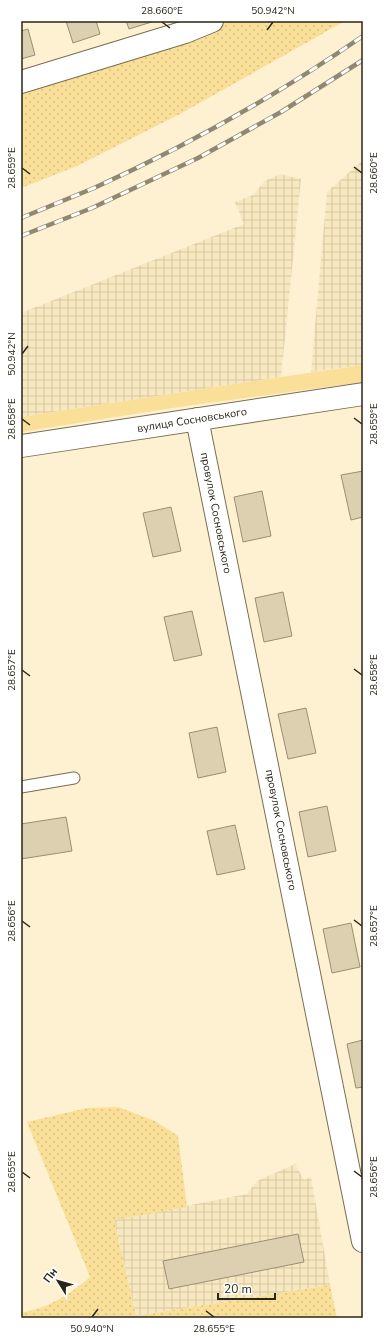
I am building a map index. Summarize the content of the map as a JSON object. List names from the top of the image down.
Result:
{
  "streets": {
    "street": ["вулиця Сосновського", "провулок Сосновського"]
  },
  "crossings": [
    ["вулиця Сосновського", "провулок Сосновського"]
  ],
  "scale_bar": "20 m",
  "north": "top left",
  "coordinates": [
    "28.660°E",
    "50.942°N",
    "28.659°E",
    "28.658°E",
    "28.657°E",
    "28.656°E",
    "28.655°E",
    "50.940°N"
  ]
}
